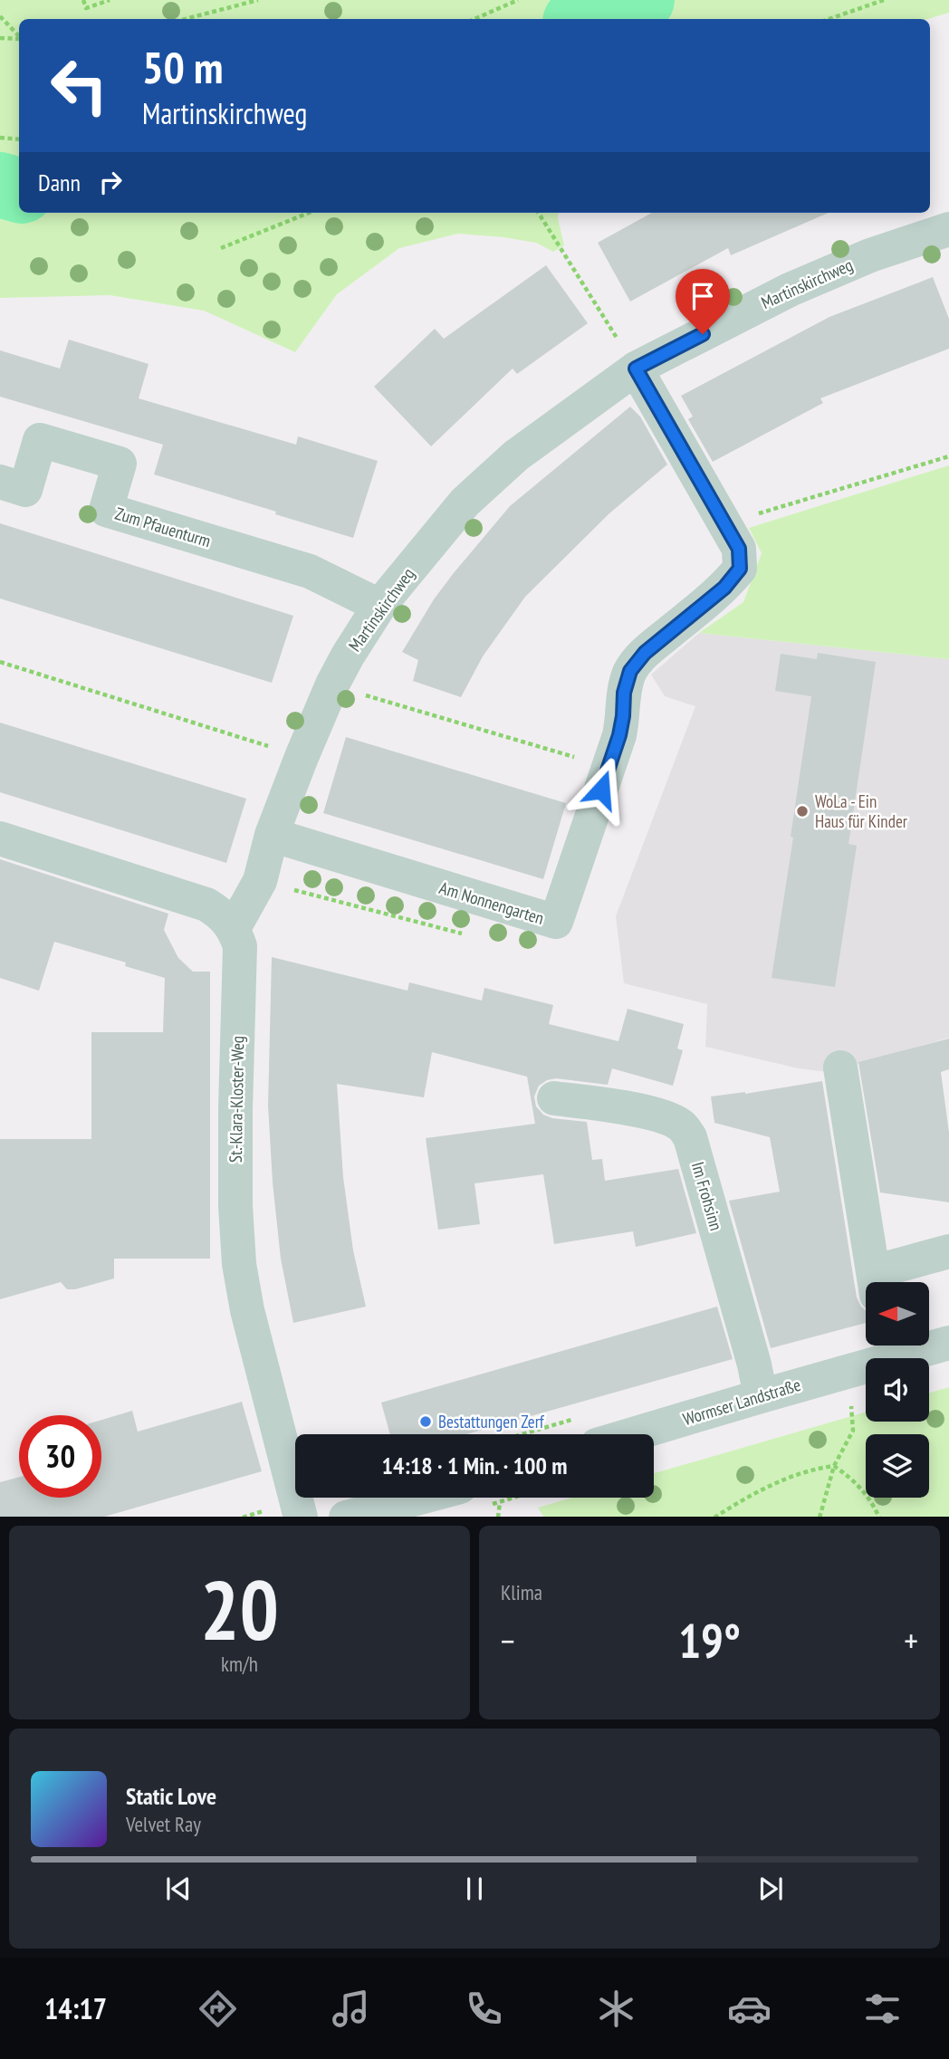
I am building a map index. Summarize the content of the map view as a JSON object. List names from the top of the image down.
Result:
{
  "streets": {
    "street": [
      "Martinskirchweg",
      "Zum Pfauenturm",
      "Am Nonnengarten",
      "St.-Klara-Kloster-Weg",
      "Im Frohsinn",
      "Wormser Landstraße"
    ]
  },
  "crossings": [
    ["Martinskirchweg", "Zum Pfauenturm"],
    ["Martinskirchweg", "Am Nonnengarten"],
    ["Martinskirchweg", "St.-Klara-Kloster-Weg"],
    ["Im Frohsinn", "Wormser Landstraße"]
  ],
  "places": ["WoLa - Ein Haus für Kinder", "Bestattungen Zerf"],
  "north": "left",
  "page": {
    "turn": ["50 m", "Martinskirchweg"],
    "then": "Dann",
    "limit": "30",
    "trip": "14:18 · 1 Min. · 100 m",
    "tile": [
      ["20", "km/h"],
      "Klima"
    ],
    "heat": ["−", "19°", "+"],
    "song": ["Static Love", "Velvet Ray"],
    "tabs": "14:17"
  }
}
